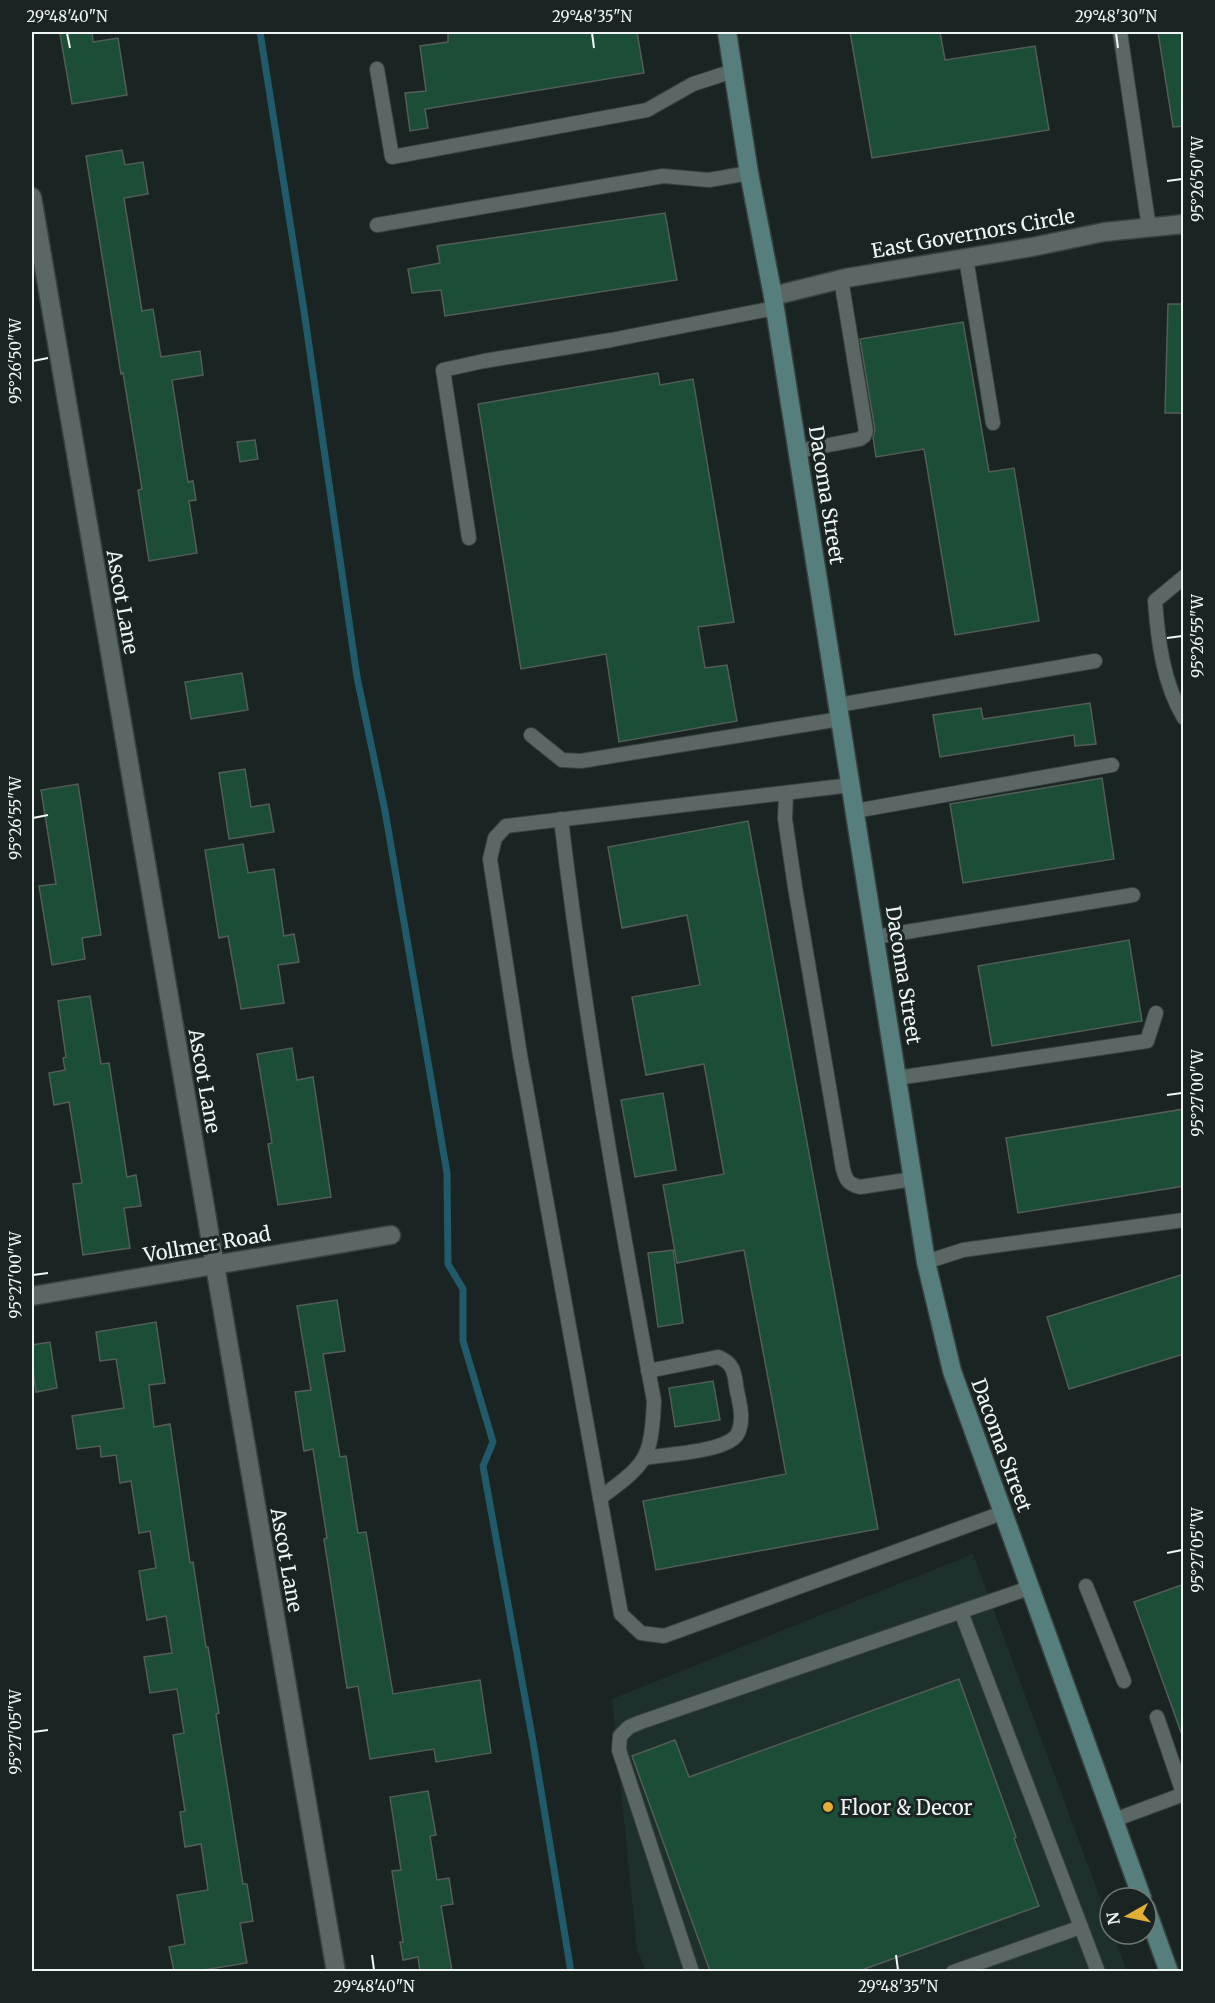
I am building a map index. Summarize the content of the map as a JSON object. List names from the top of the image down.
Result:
{
  "streets": {
    "main road": ["Dacoma Street"],
    "street": ["East Governors Circle", "Ascot Lane", "Vollmer Road"]
  },
  "crossings": [
    ["East Governors Circle", "Dacoma Street"],
    ["Ascot Lane", "Vollmer Road"]
  ],
  "places": ["Floor & Decor"],
  "north": "left",
  "coordinates": [
    "29°48'40\"N",
    "29°48'35\"N",
    "29°48'30\"N",
    "95°26'50\"W",
    "95°26'55\"W",
    "95°27'00\"W",
    "95°27'05\"W"
  ]
}
